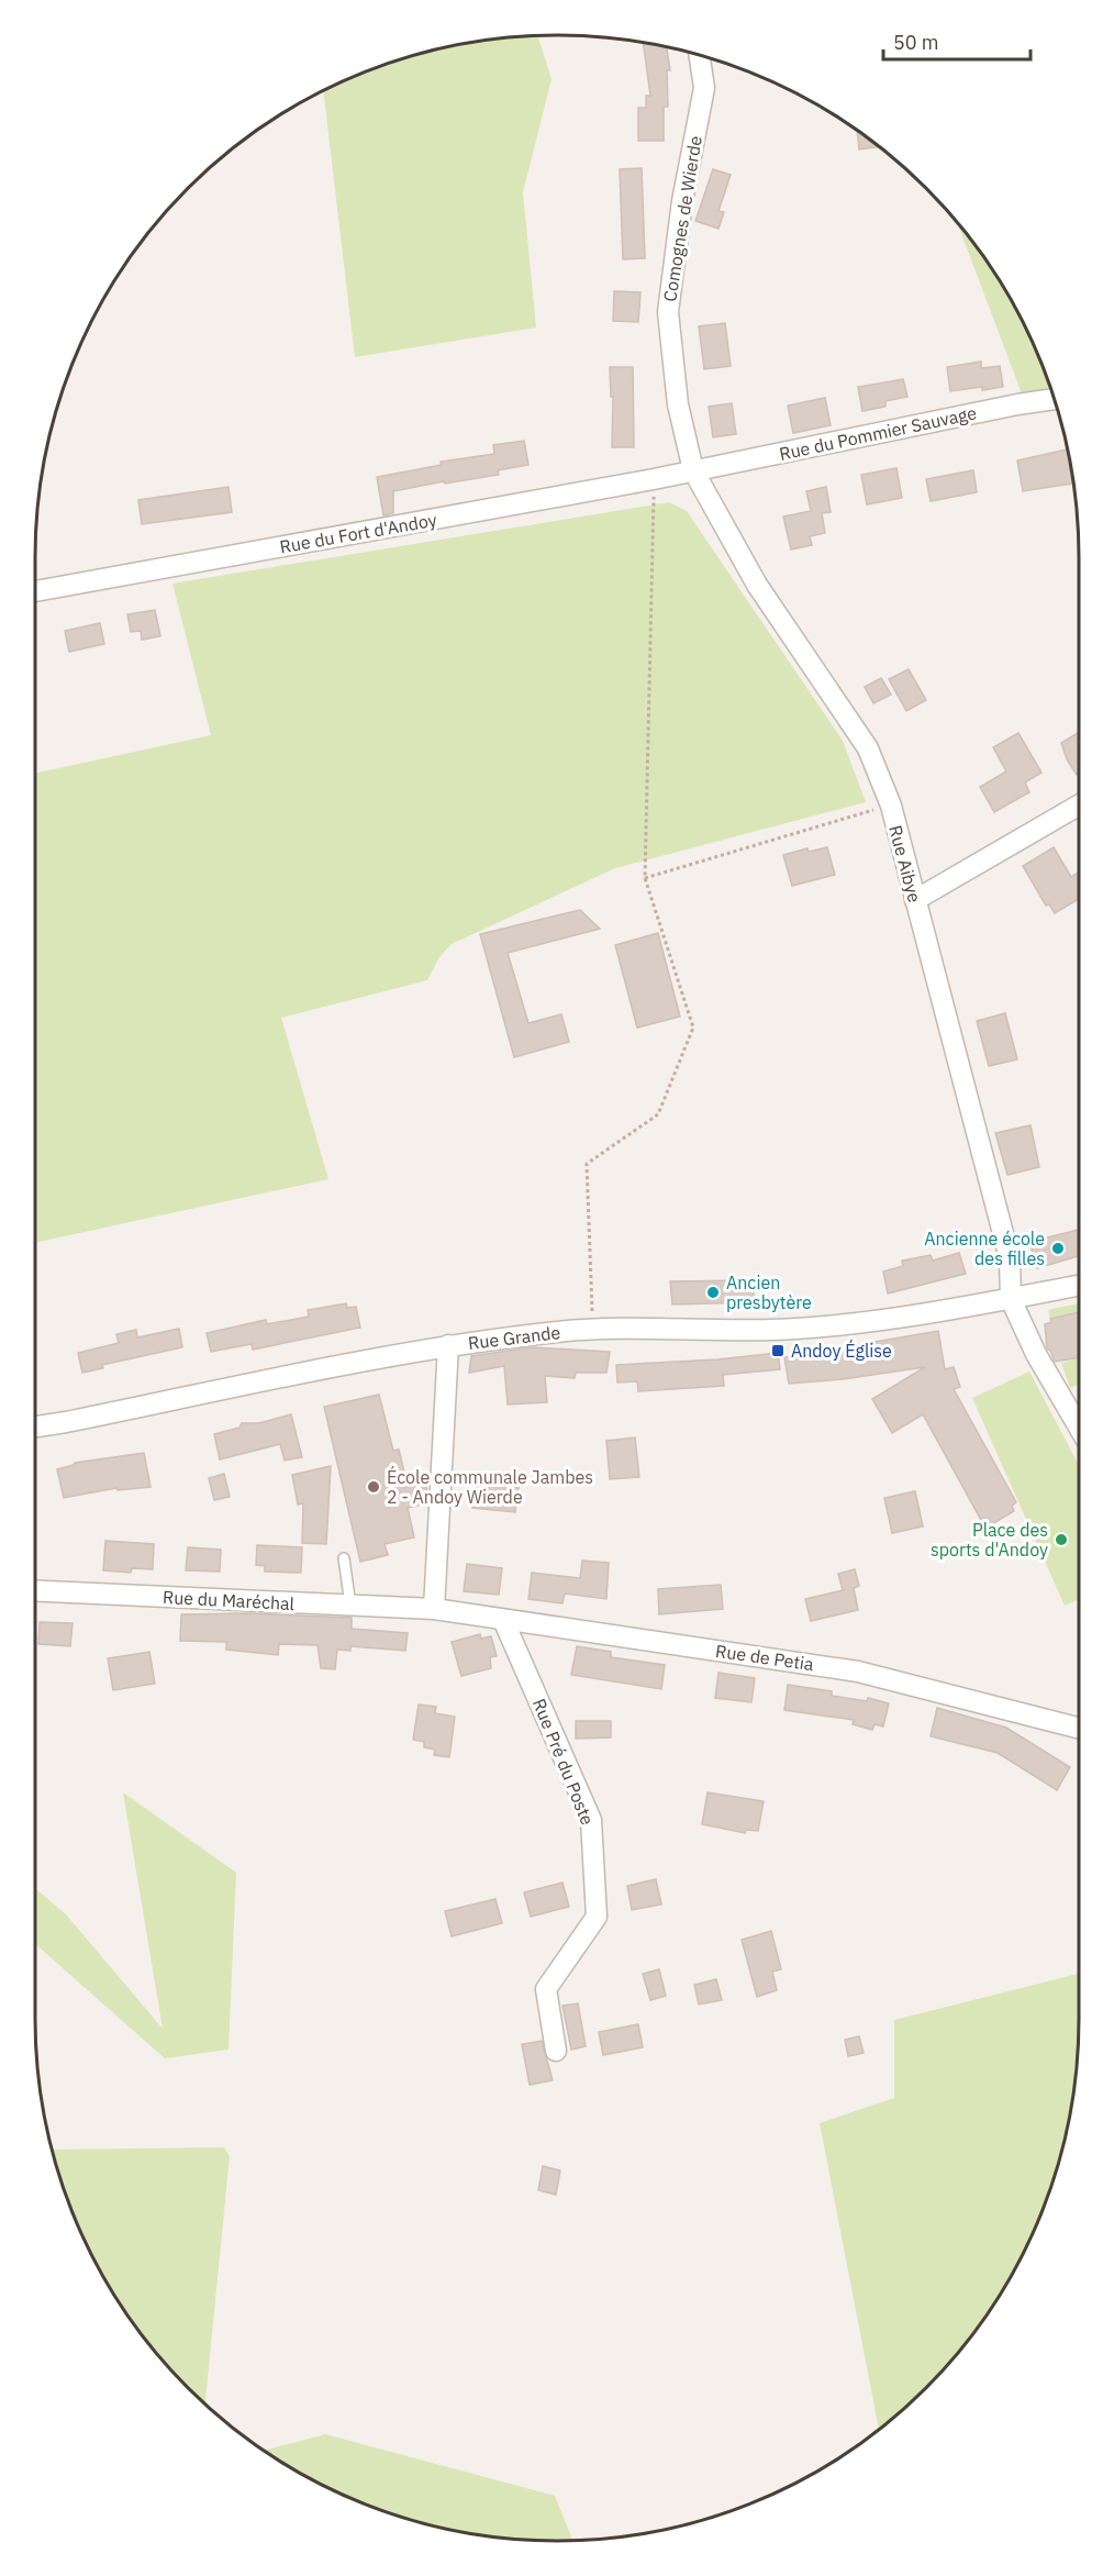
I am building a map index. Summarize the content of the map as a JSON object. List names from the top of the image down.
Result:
{
  "streets": {
    "street": [
      "Comognes de Wierde",
      "Rue du Pommier Sauvage",
      "Rue du Fort d'Andoy",
      "Rue Aibye",
      "Rue Grande",
      "Rue du Maréchal",
      "Rue de Petia",
      "Rue Pré du Poste"
    ]
  },
  "crossings": [
    ["Comognes de Wierde", "Rue du Pommier Sauvage"],
    ["Comognes de Wierde", "Rue du Fort d'Andoy"],
    ["Comognes de Wierde", "Rue Aibye"],
    ["Rue du Pommier Sauvage", "Rue du Fort d'Andoy"],
    ["Rue du Pommier Sauvage", "Rue Aibye"],
    ["Rue du Fort d'Andoy", "Rue Aibye"],
    ["Rue Aibye", "Rue Grande"],
    ["Rue du Maréchal", "Rue de Petia"],
    ["Rue de Petia", "Rue Pré du Poste"]
  ],
  "places": {
    "other": [
      "Ancienne école des filles",
      "Ancien presbytère",
      "École communale Jambes 2 - Andoy Wierde",
      "Place des sports d'Andoy"
    ],
    "transit": ["Andoy Église"]
  },
  "scale_bar": "50 m"
}
